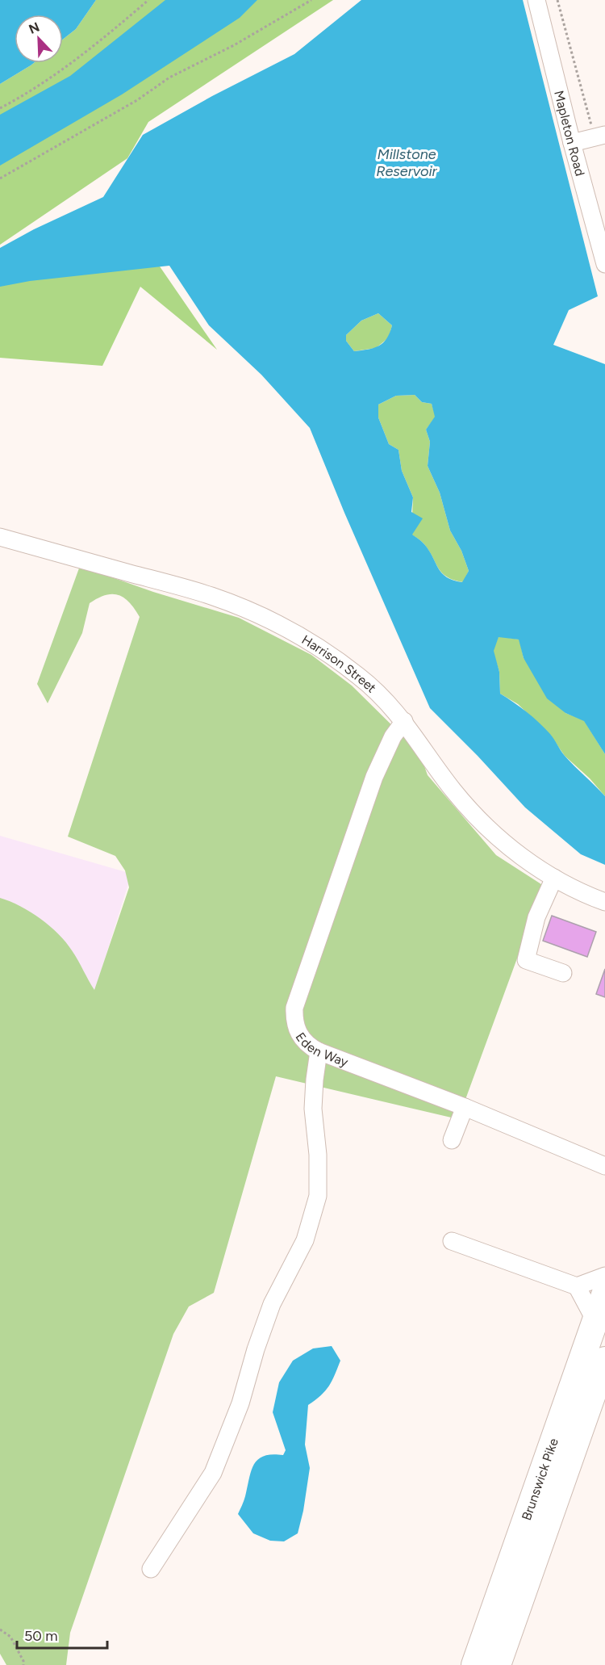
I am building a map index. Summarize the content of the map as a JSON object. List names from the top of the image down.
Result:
{
  "streets": {
    "highway": ["Brunswick Pike"],
    "street": ["Mapleton Road", "Harrison Street", "Eden Way"]
  },
  "crossings": [
    ["Harrison Street", "Eden Way"]
  ],
  "water": ["Millstone Reservoir"],
  "scale_bar": "50 m",
  "north": "top left"
}
